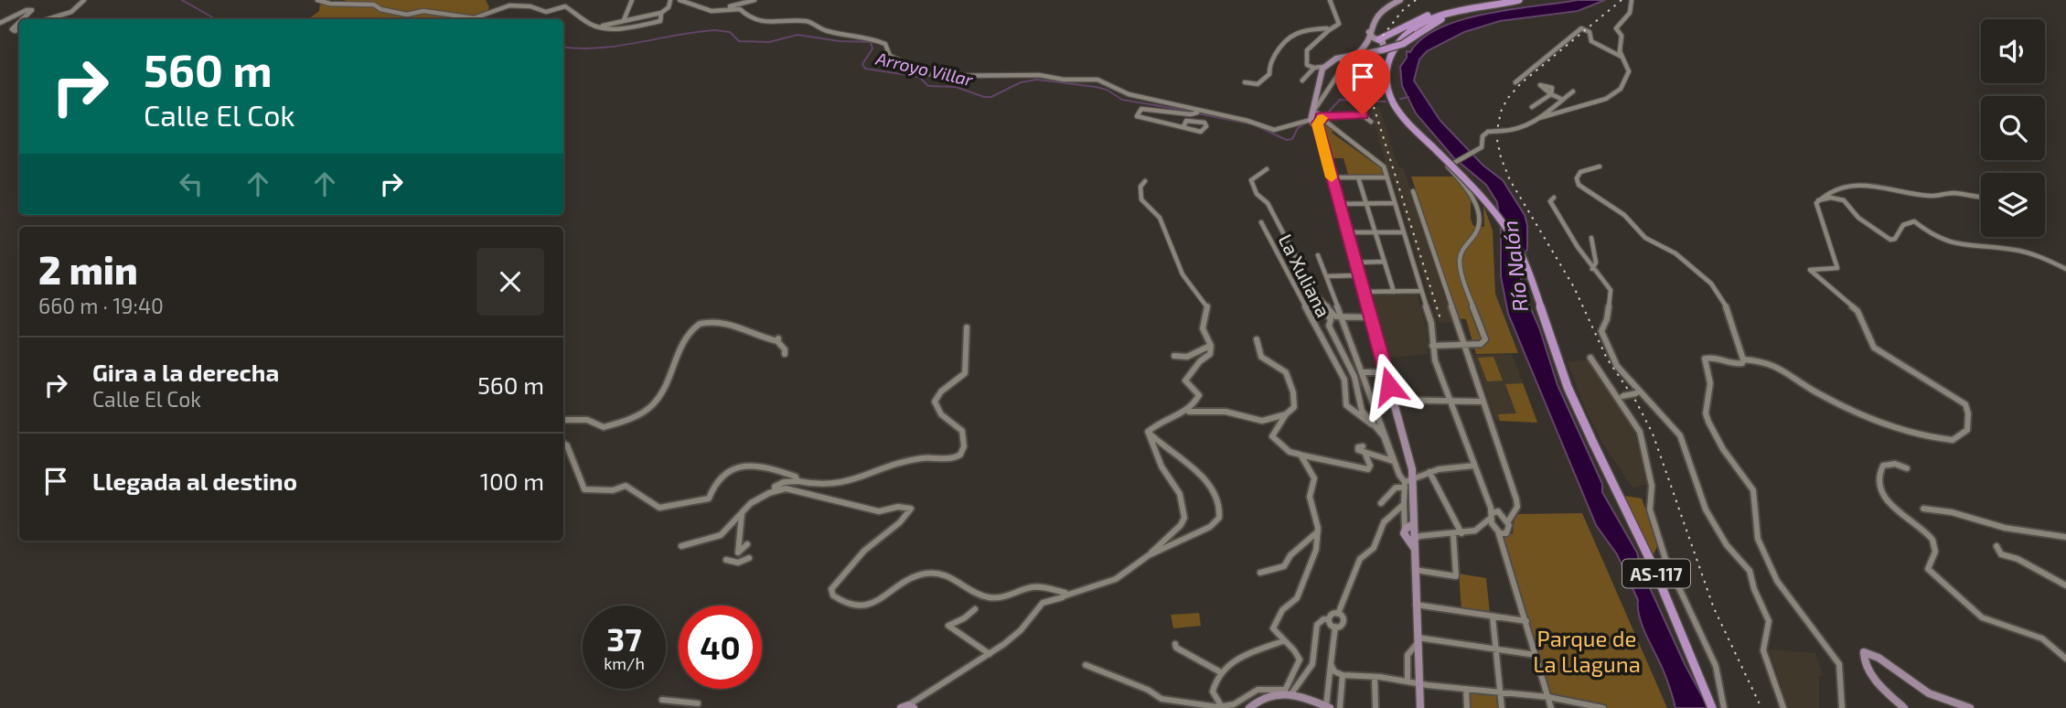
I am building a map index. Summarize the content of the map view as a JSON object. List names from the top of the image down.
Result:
{
  "streets": {
    "main road": ["AS-117"],
    "street": ["La Xuliana"]
  },
  "water": ["Arroyo Villar", "Río Nalón"],
  "parks": ["Parque de La Llaguna"],
  "page": {
    "turn": ["560 m", "Calle El Cok"],
    "heading": ["2 min", "660 m · 19:40"],
    "list": [
      {
        "name": "Gira a la derecha",
        "note": "Calle El Cok",
        "value": "560 m"
      },
      {
        "name": "Llegada al destino",
        "value": "100 m"
      }
    ],
    "speed": "37 km/h",
    "limit": "40"
  }
}
